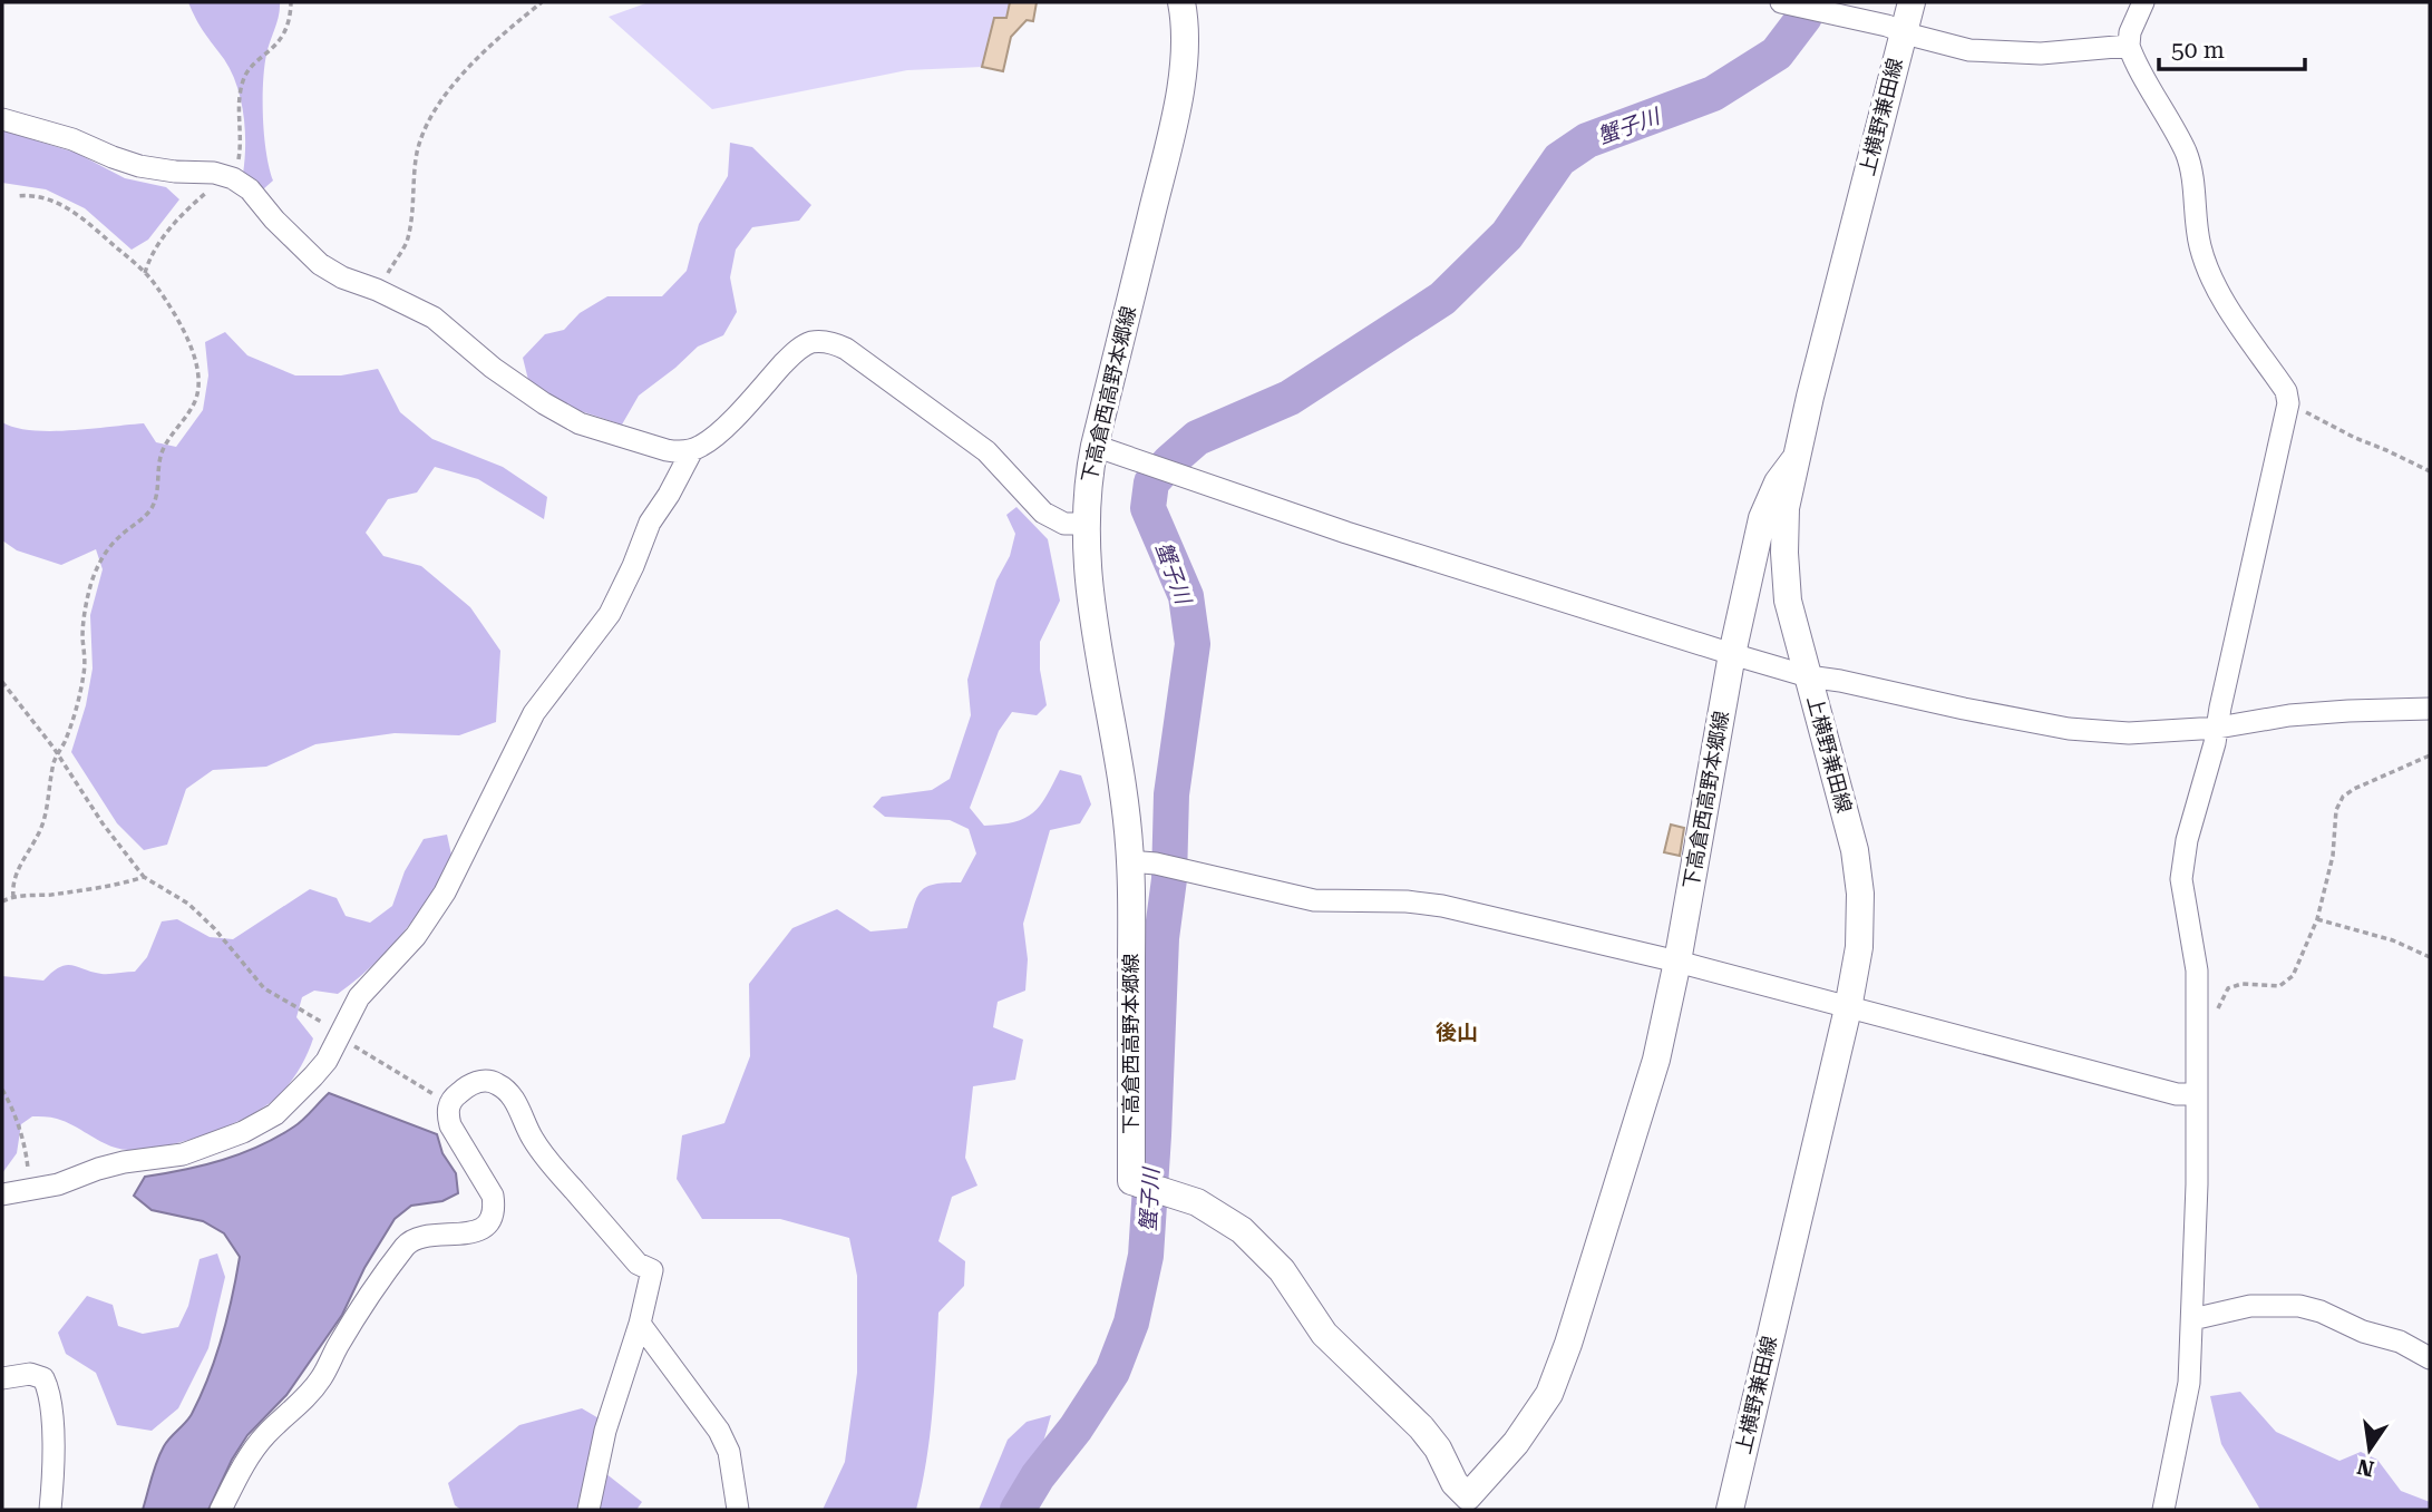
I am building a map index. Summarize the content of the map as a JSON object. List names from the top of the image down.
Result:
{
  "streets": {
    "main road": ["上横野兼田線", "下高倉西高野本郷線"]
  },
  "crossings": [
    ["上横野兼田線", "下高倉西高野本郷線"]
  ],
  "districts": ["後山"],
  "water": ["蟹子川"],
  "scale_bar": "50 m",
  "north": "bottom"
}
